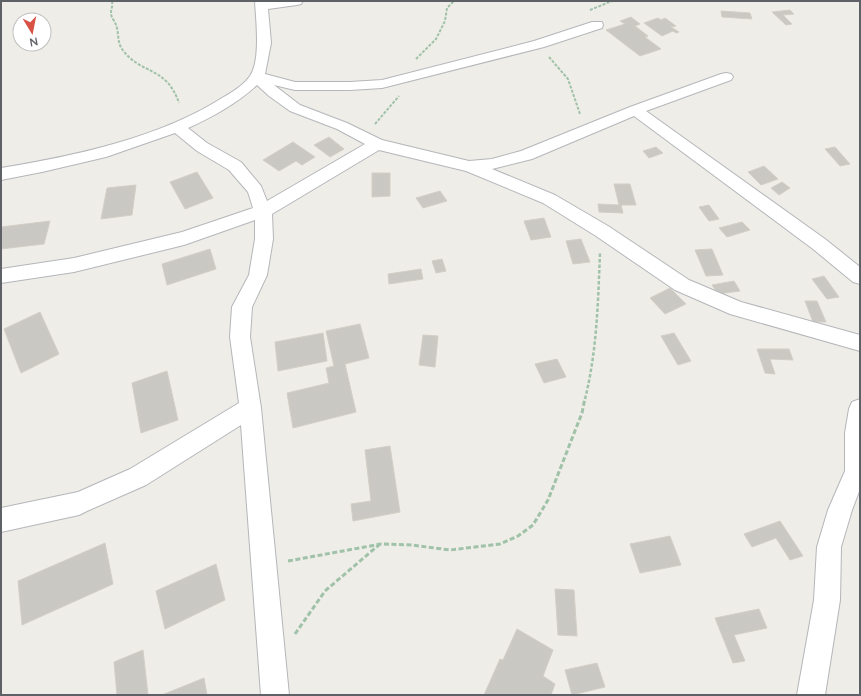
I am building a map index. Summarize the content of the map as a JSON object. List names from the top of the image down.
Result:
{
  "north": "bottom"
}
